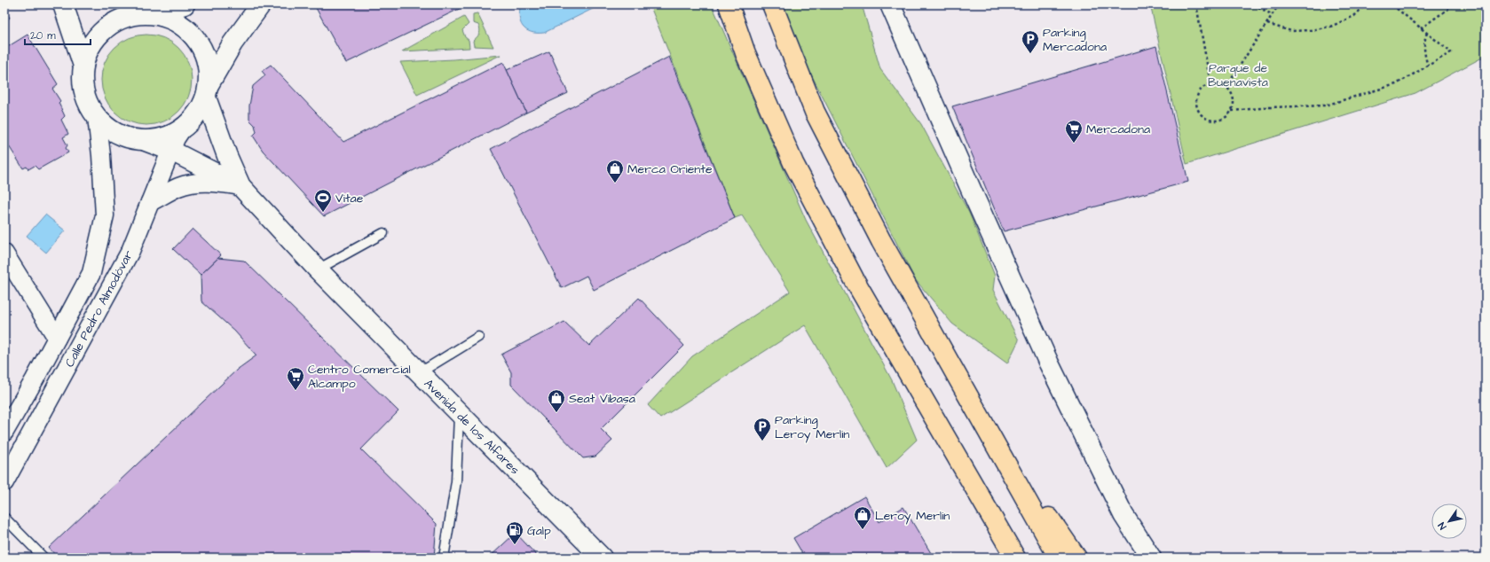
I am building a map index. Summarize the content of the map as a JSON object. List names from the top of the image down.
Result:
{
  "streets": {
    "street": ["Calle Pedro Almodóvar", "Avenida de los Alfares"]
  },
  "parks": ["Parque de Buenavista"],
  "places": {
    "parking": ["Parking Mercadona", "Parking Leroy Merlin"],
    "supermarket": ["Mercadona", "Centro Comercial Alcampo"],
    "shop": ["Merca Oriente", "Seat Vibasa", "Leroy Merlin"],
    "sports": ["Vitae"],
    "fuel station": ["Galp"]
  },
  "scale_bar": "20 m",
  "north": "bottom left"
}
